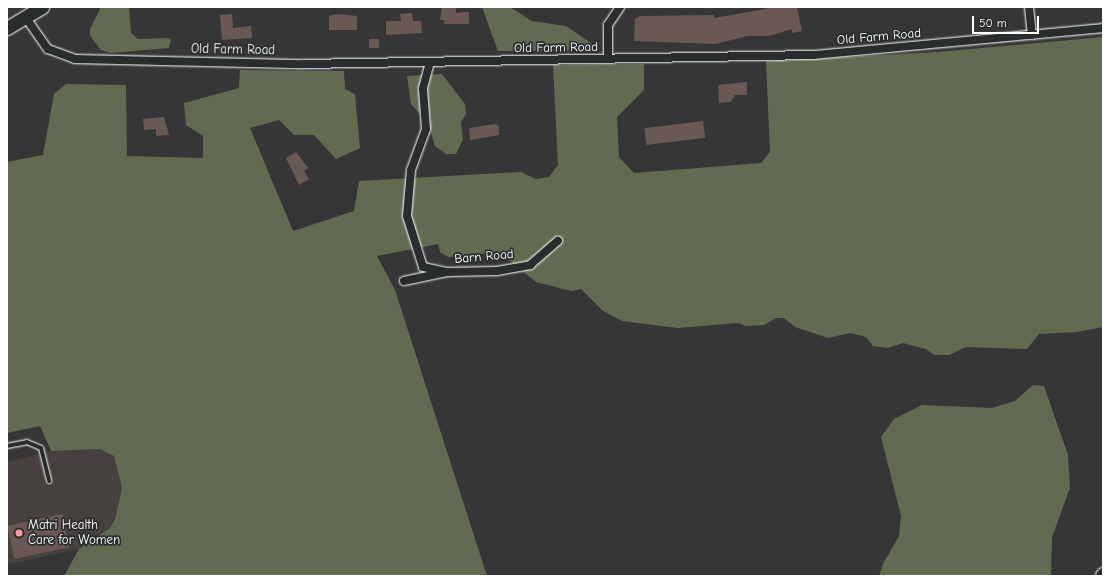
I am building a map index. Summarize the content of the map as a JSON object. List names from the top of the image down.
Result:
{
  "streets": {
    "street": ["Old Farm Road", "Barn Road"]
  },
  "places": ["Matri Health Care for Women"],
  "scale_bar": "50 m"
}
